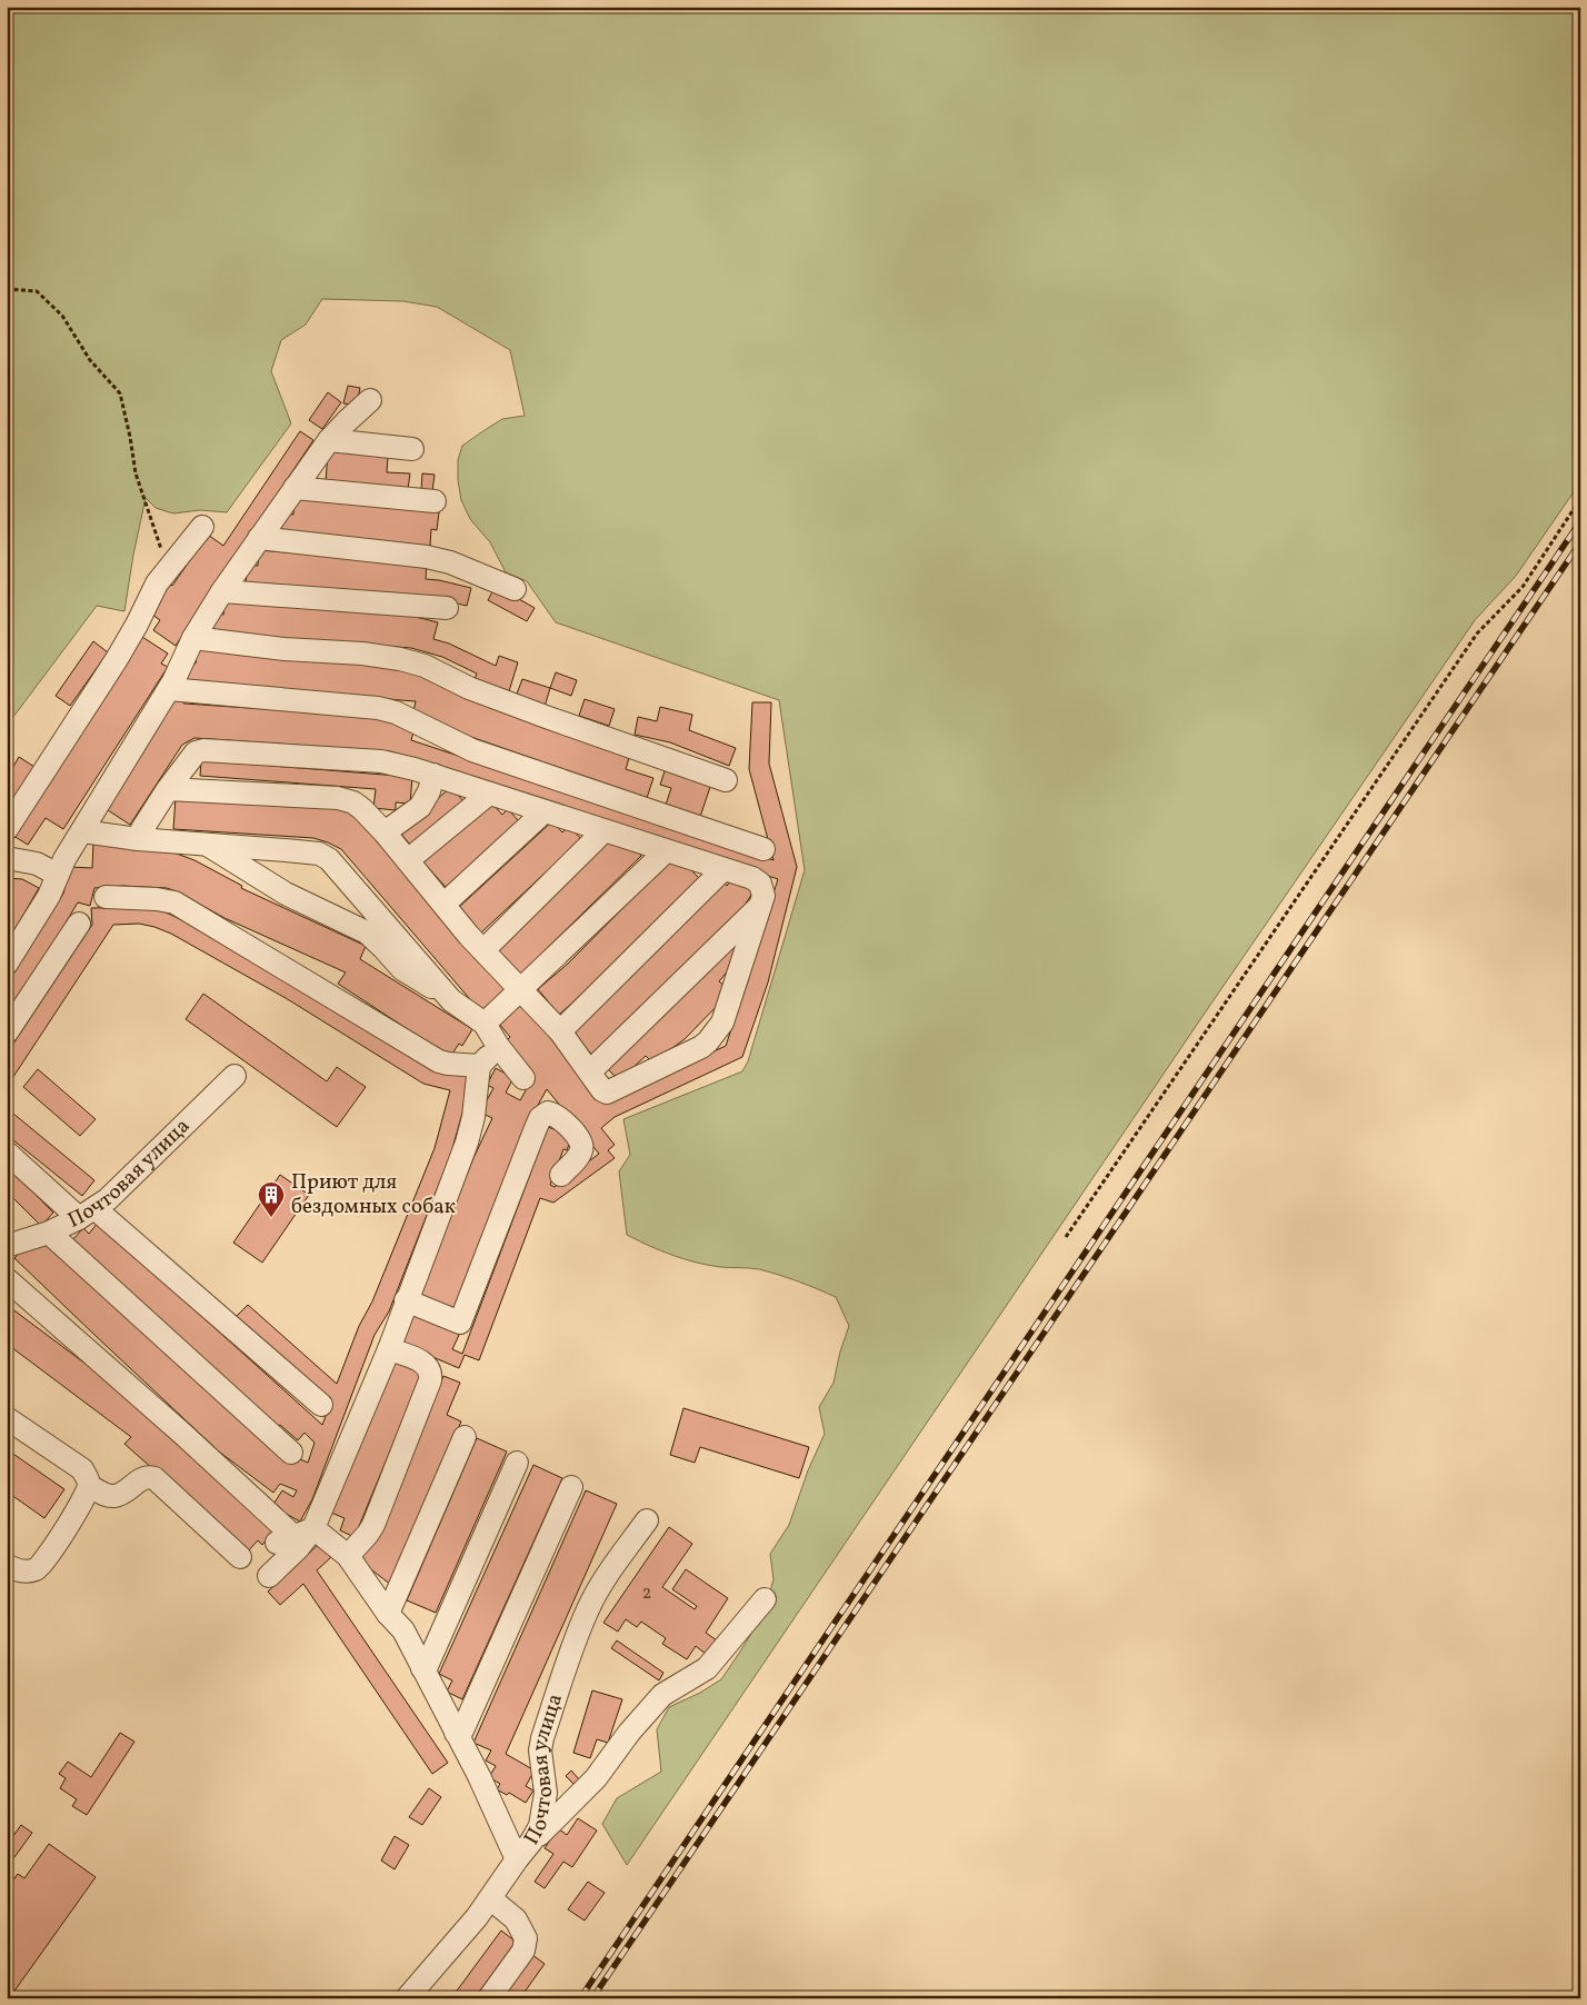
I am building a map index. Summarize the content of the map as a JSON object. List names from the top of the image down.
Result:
{
  "streets": {
    "street": ["Почтовая улица"]
  },
  "places": {
    "building": ["Приют для бездомных собак"]
  },
  "house_numbers": ["2"]
}
